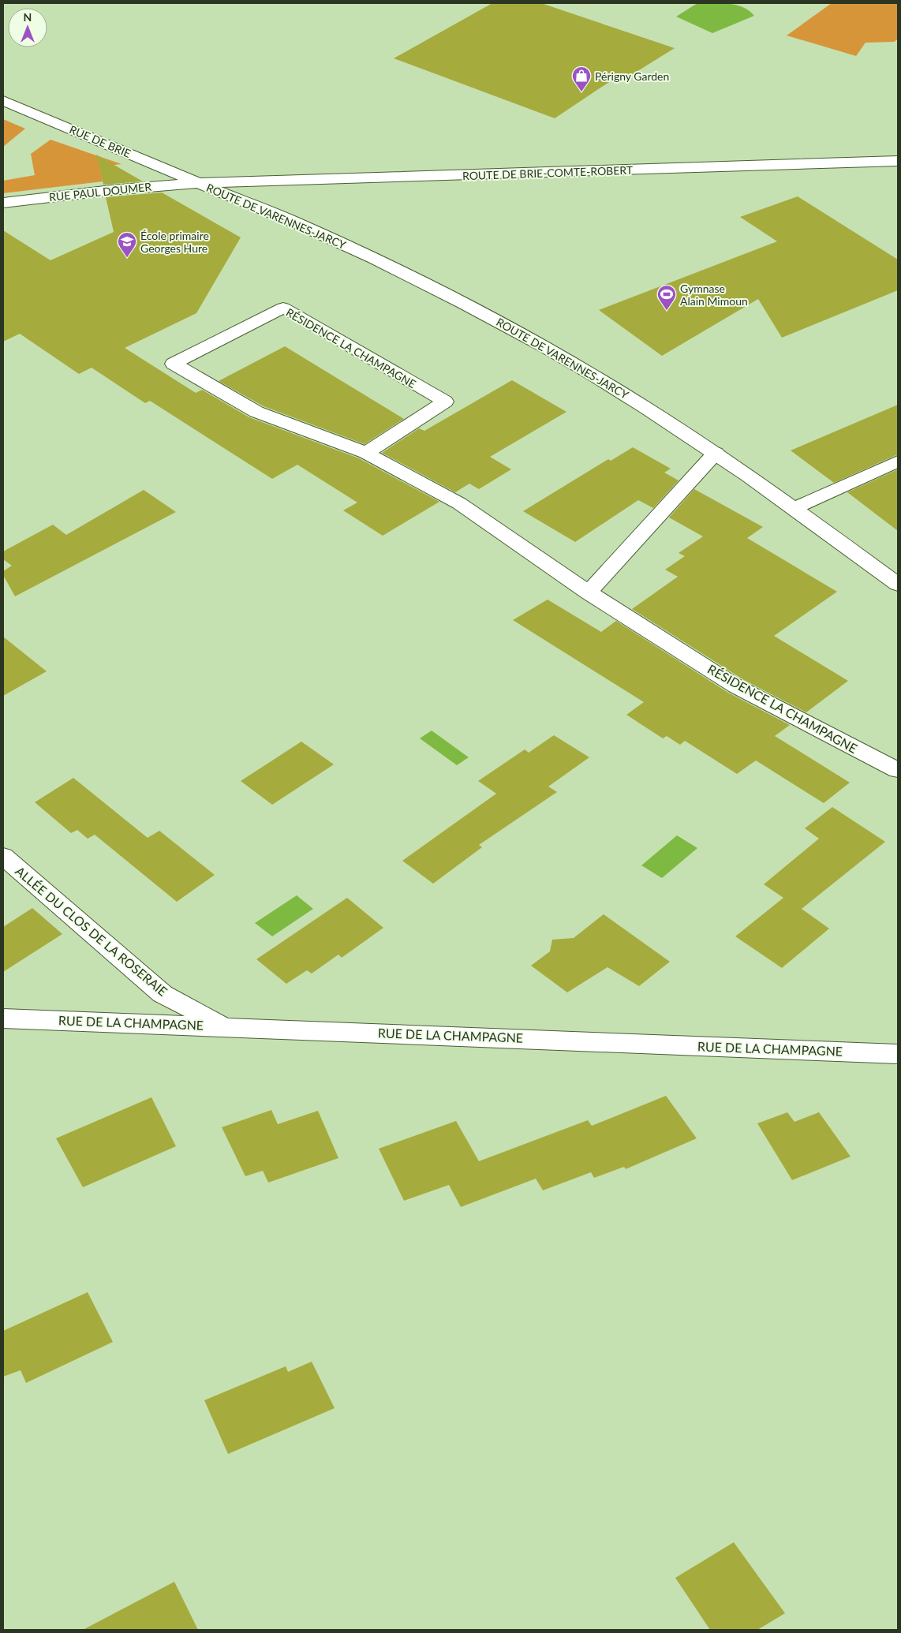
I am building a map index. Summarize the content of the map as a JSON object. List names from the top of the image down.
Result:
{
  "streets": {
    "street": [
      "RUE DE BRIE",
      "ROUTE DE BRIE-COMTE-ROBERT",
      "RUE PAUL DOUMER",
      "ROUTE DE VARENNES-JARCY",
      "RÉSIDENCE LA CHAMPAGNE",
      "ALLÉE DU CLOS DE LA ROSERAIE",
      "RUE DE LA CHAMPAGNE"
    ]
  },
  "crossings": [
    ["RUE DE BRIE", "ROUTE DE BRIE-COMTE-ROBERT"],
    ["RUE DE BRIE", "RUE PAUL DOUMER"],
    ["RUE DE BRIE", "ROUTE DE VARENNES-JARCY"],
    ["ROUTE DE BRIE-COMTE-ROBERT", "RUE PAUL DOUMER"],
    ["ROUTE DE BRIE-COMTE-ROBERT", "ROUTE DE VARENNES-JARCY"],
    ["RUE PAUL DOUMER", "ROUTE DE VARENNES-JARCY"],
    ["ALLÉE DU CLOS DE LA ROSERAIE", "RUE DE LA CHAMPAGNE"]
  ],
  "places": {
    "shop": ["Périgny Garden"],
    "school or university": ["École primaire Georges Hure"],
    "sports": ["Gymnase Alain Mimoun"]
  },
  "north": "top"
}
